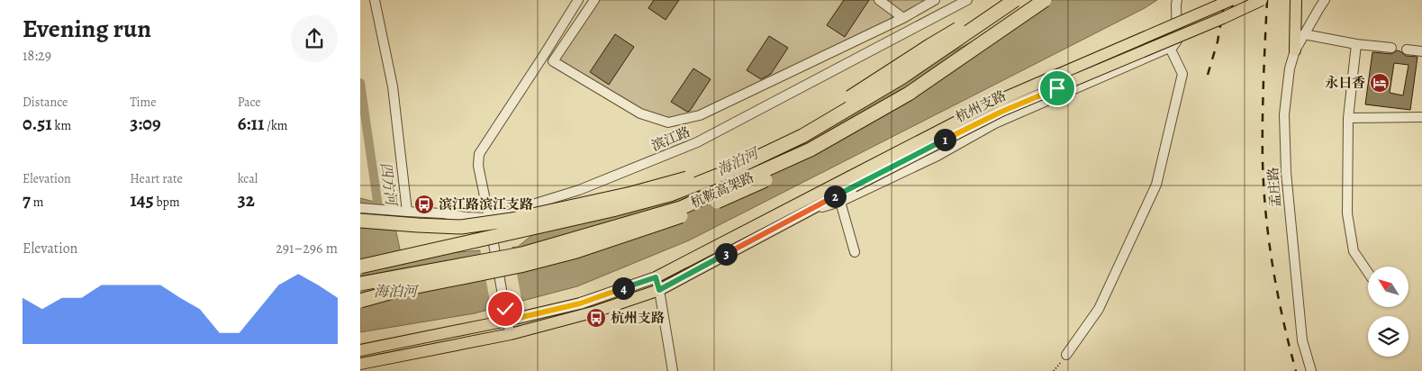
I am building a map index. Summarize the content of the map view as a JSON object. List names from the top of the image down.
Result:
{
  "streets": {
    "highway": ["杭鞍高架路"],
    "main road": ["杭州支路"],
    "street": ["滨江路", "孟庄路"]
  },
  "water": ["海泊河", "四方河"],
  "places": {
    "hotel": ["永日香"],
    "bus stop": ["滨江路滨江支路", "杭州支路"]
  },
  "north": "top left",
  "page": {
    "heading": ["Evening run", "18:29"],
    "stats": [
      ["Distance", "0.51 km"],
      ["Time", "3:09"],
      ["Pace", "6:11 /km"],
      ["Elevation", "7 m"],
      ["Heart rate", "145 bpm"],
      ["kcal", "32"]
    ],
    "pins": [
      "1",
      "2",
      "3",
      "4"
    ],
    "chart": ["Elevation", "291–296 m"]
  }
}
